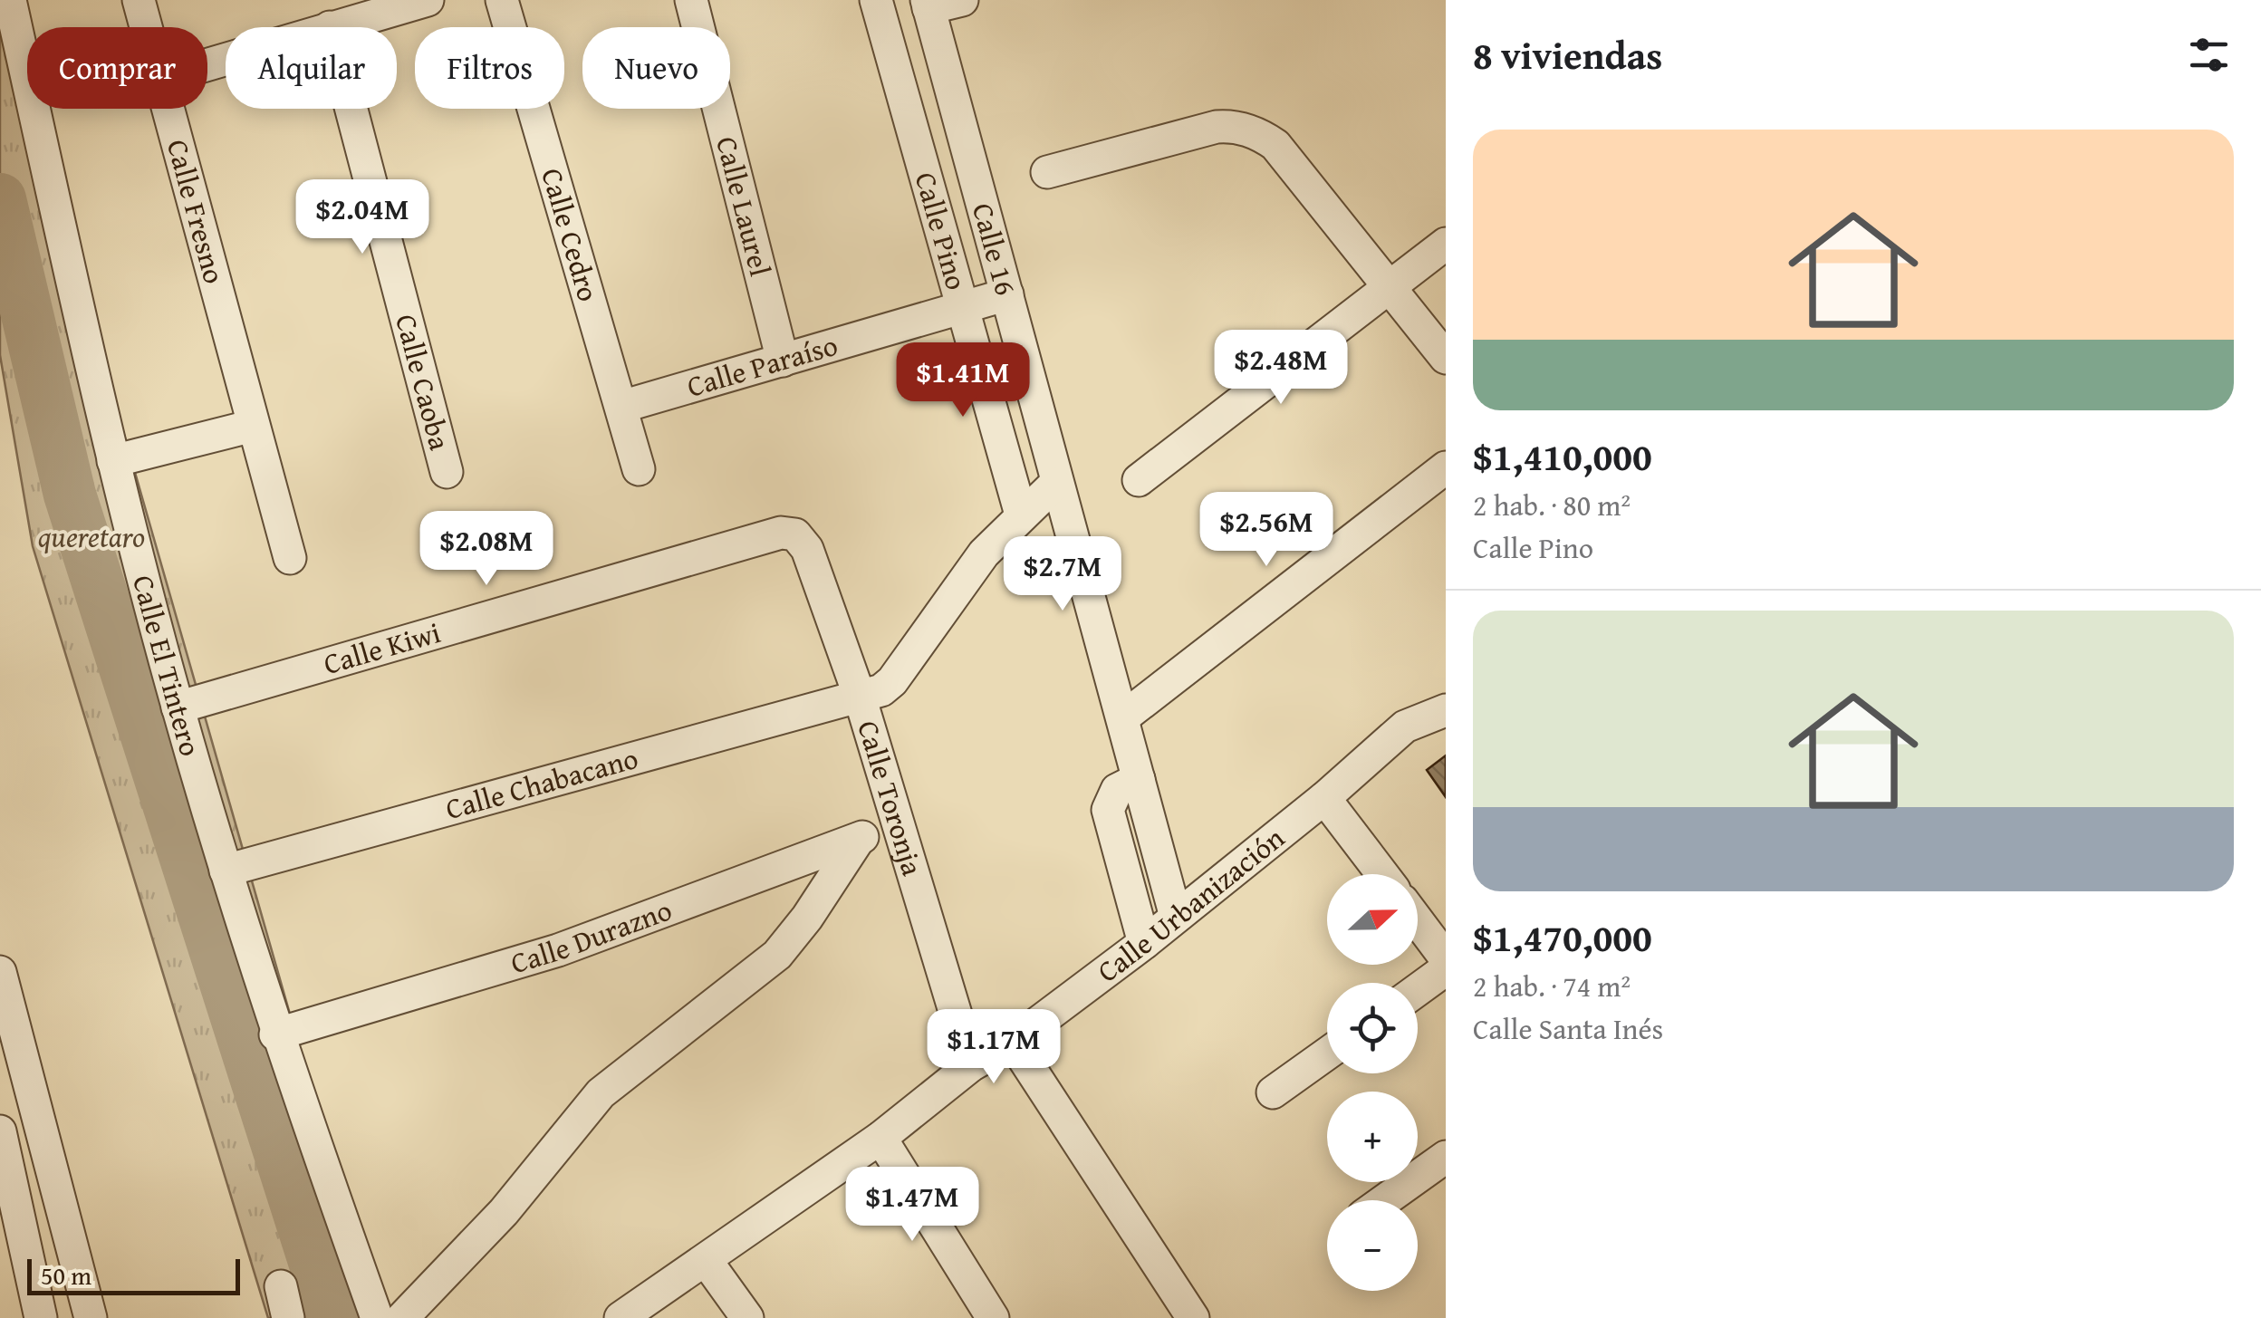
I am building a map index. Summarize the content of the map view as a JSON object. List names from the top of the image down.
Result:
{
  "streets": {
    "street": [
      "Calle Laurel",
      "Calle Fresno",
      "Calle Pino",
      "Calle Cedro",
      "Calle 16",
      "Calle Paraíso",
      "Calle Caoba",
      "Calle Kiwi",
      "Calle El Tintero",
      "Calle Chabacano",
      "Calle Toronja",
      "Calle Urbanización",
      "Calle Durazno"
    ]
  },
  "crossings": [
    ["Calle Laurel", "Calle Paraíso"],
    ["Calle Pino", "Calle Paraíso"],
    ["Calle Pino", "Calle Chabacano"],
    ["Calle Cedro", "Calle Paraíso"],
    ["Calle 16", "Calle Paraíso"],
    ["Calle 16", "Calle Chabacano"],
    ["Calle 16", "Calle Urbanización"],
    ["Calle Kiwi", "Calle El Tintero"],
    ["Calle Kiwi", "Calle Toronja"],
    ["Calle El Tintero", "Calle Chabacano"],
    ["Calle El Tintero", "Calle Durazno"],
    ["Calle Chabacano", "Calle Toronja"],
    ["Calle Toronja", "Calle Urbanización"],
    ["Calle Toronja", "Calle Durazno"]
  ],
  "parks": ["queretaro"],
  "scale_bar": "50 m",
  "north": "right",
  "page": {
    "heading": "8 viviendas",
    "chip": [
      "Comprar",
      "Alquilar",
      "Filtros",
      "Nuevo"
    ],
    "list": [
      {
        "name": "$1,410,000",
        "note": "2 hab. · 80 m² · Calle Pino"
      },
      {
        "name": "$1,470,000",
        "note": "2 hab. · 74 m² · Calle Santa Inés"
      }
    ],
    "price": [
      "$2.04M",
      "$2.48M",
      "$1.41M",
      "$2.56M",
      "$2.08M",
      "$2.7M",
      "$1.17M",
      "$1.47M"
    ],
    "map_buttons": ["+", "−"],
    "scale": "50 m"
  }
}
